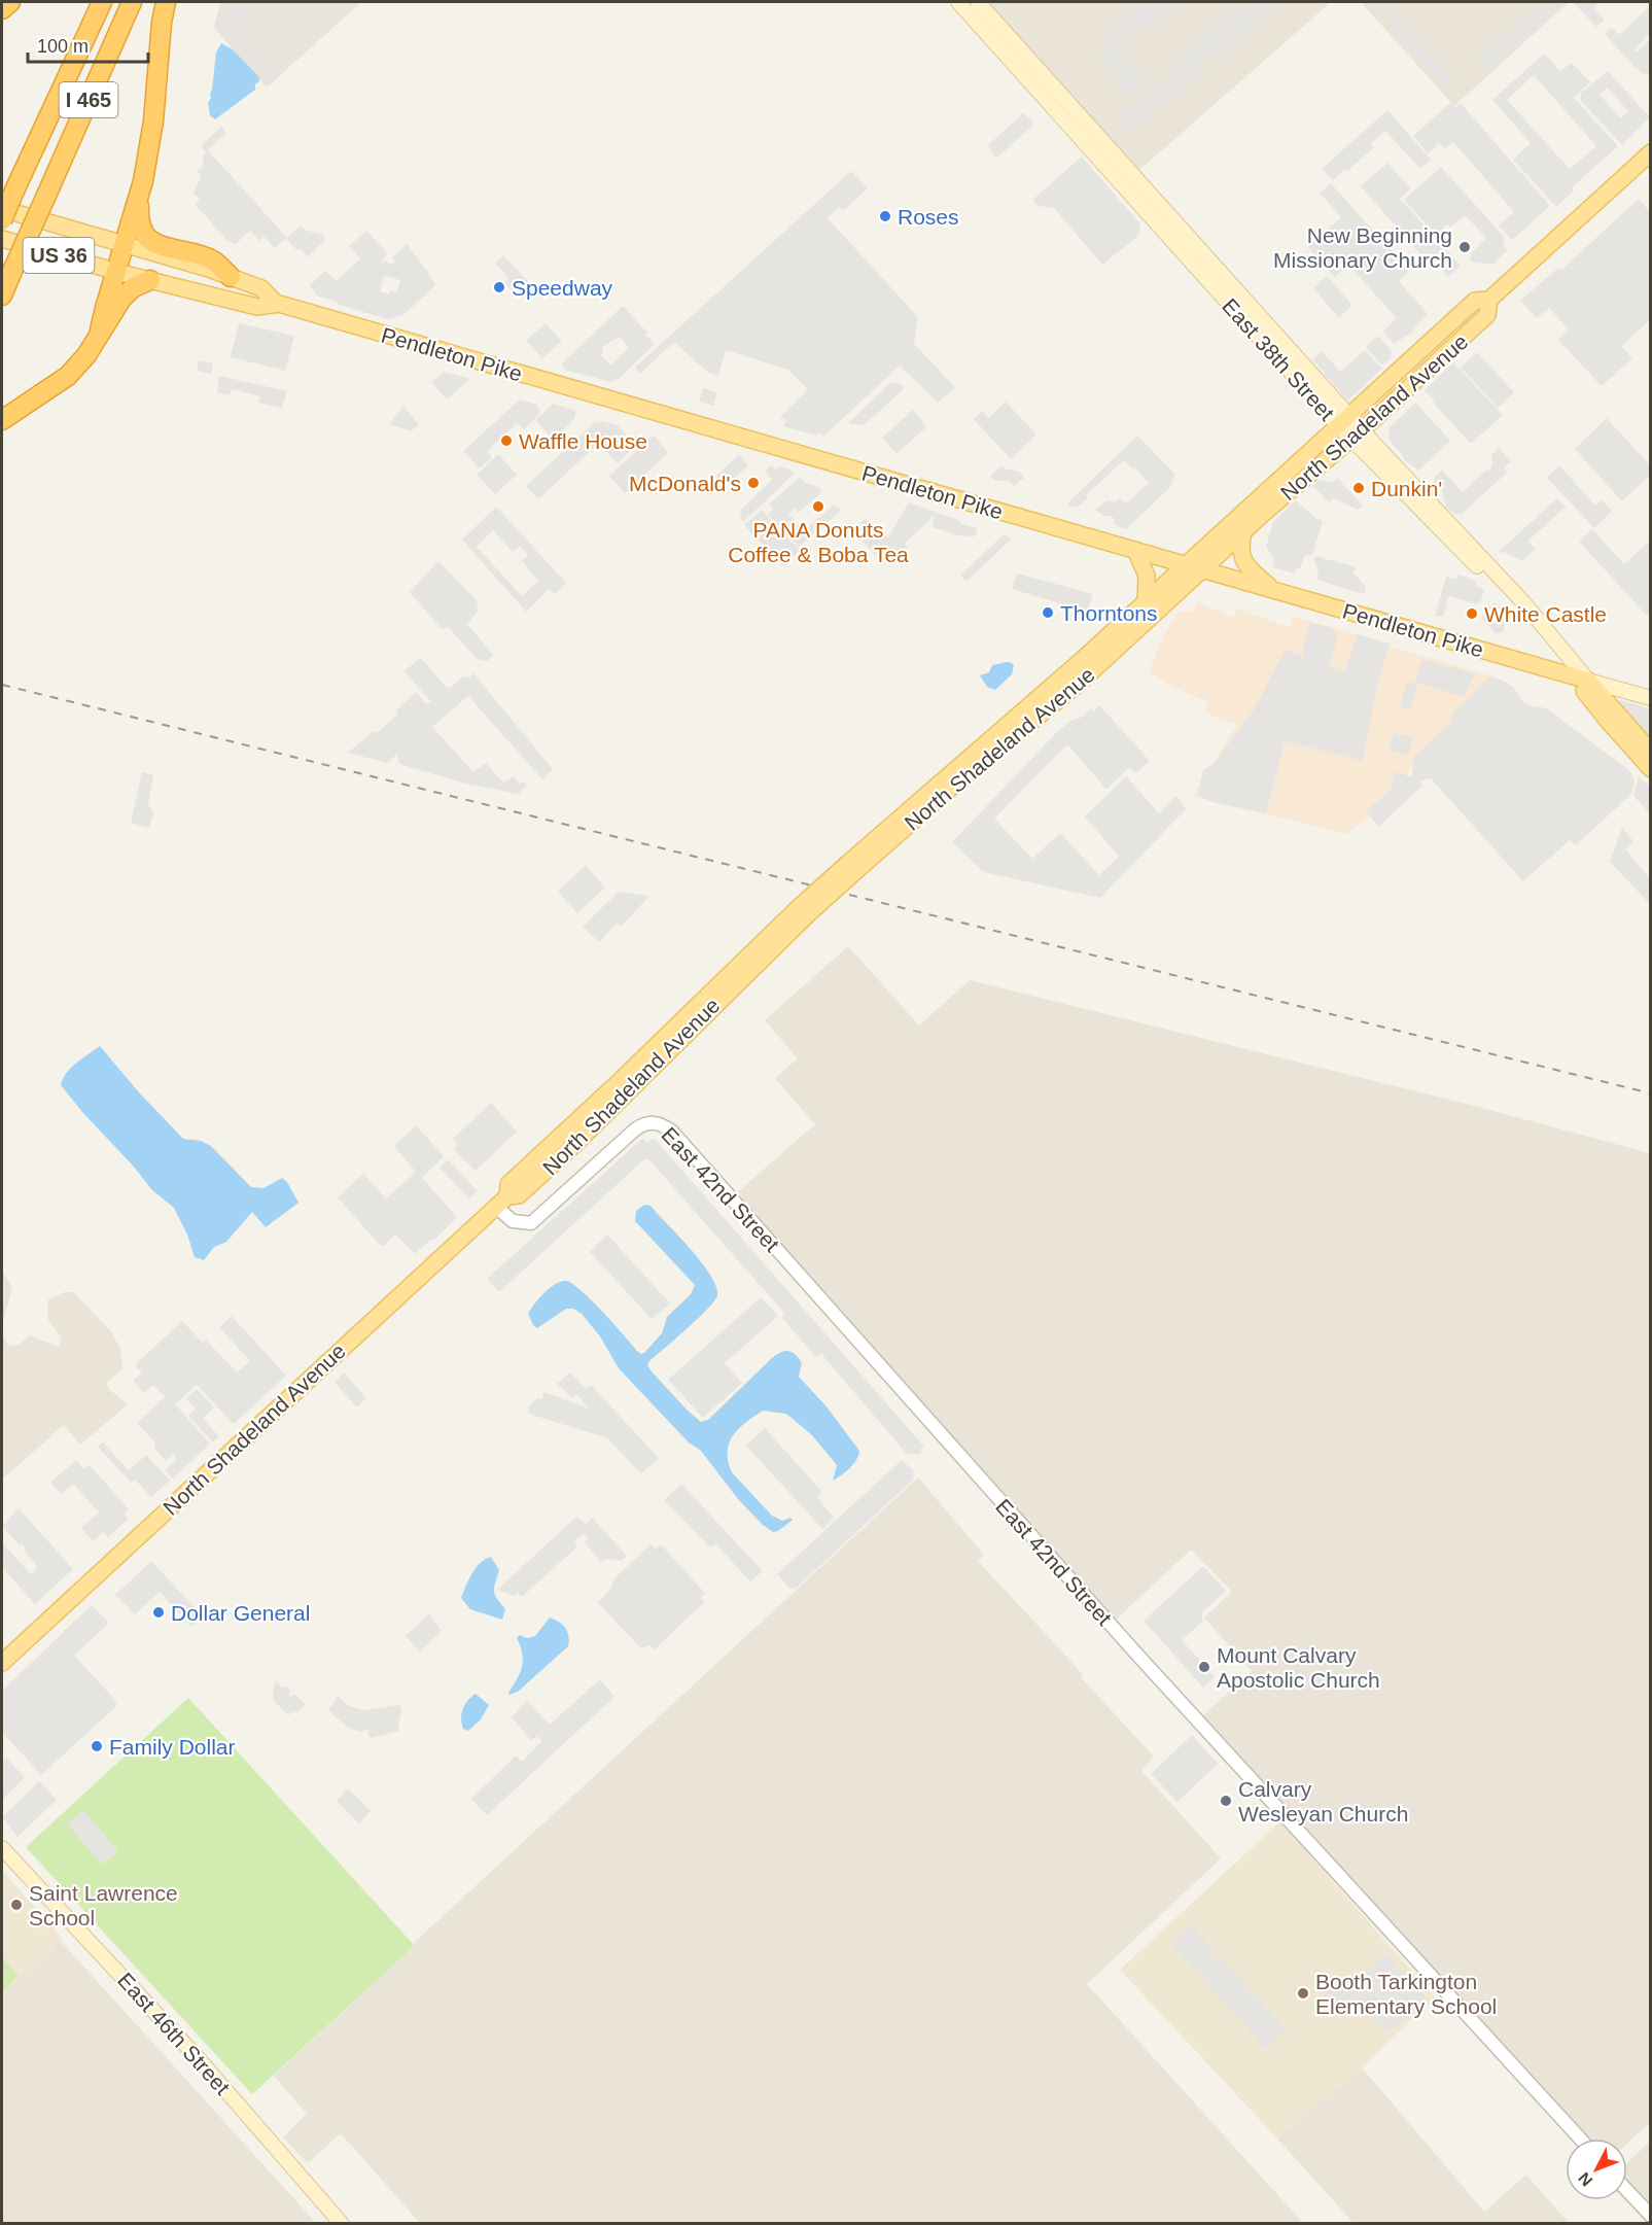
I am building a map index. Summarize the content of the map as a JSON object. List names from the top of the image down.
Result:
{
  "streets": {
    "highway": ["I 465", "US 36"],
    "main road": [
      "Pendleton Pike",
      "East 38th Street",
      "North Shadeland Avenue",
      "East 46th Street"
    ],
    "street": ["East 42nd Street"]
  },
  "crossings": [
    ["US 36", "Pendleton Pike"],
    ["Pendleton Pike", "East 38th Street"],
    ["Pendleton Pike", "North Shadeland Avenue"],
    ["East 38th Street", "North Shadeland Avenue"],
    ["North Shadeland Avenue", "East 42nd Street"]
  ],
  "places": [
    "Roses",
    "New Beginning Missionary Church",
    "Speedway",
    "Waffle House",
    "McDonald's",
    "Dunkin'",
    "PANA Donuts Coffee & Boba Tea",
    "Thorntons",
    "White Castle",
    "Dollar General",
    "Mount Calvary Apostolic Church",
    "Family Dollar",
    "Calvary Wesleyan Church",
    "Saint Lawrence School",
    "Booth Tarkington Elementary School"
  ],
  "scale_bar": "100 m",
  "north": "bottom left"
}
